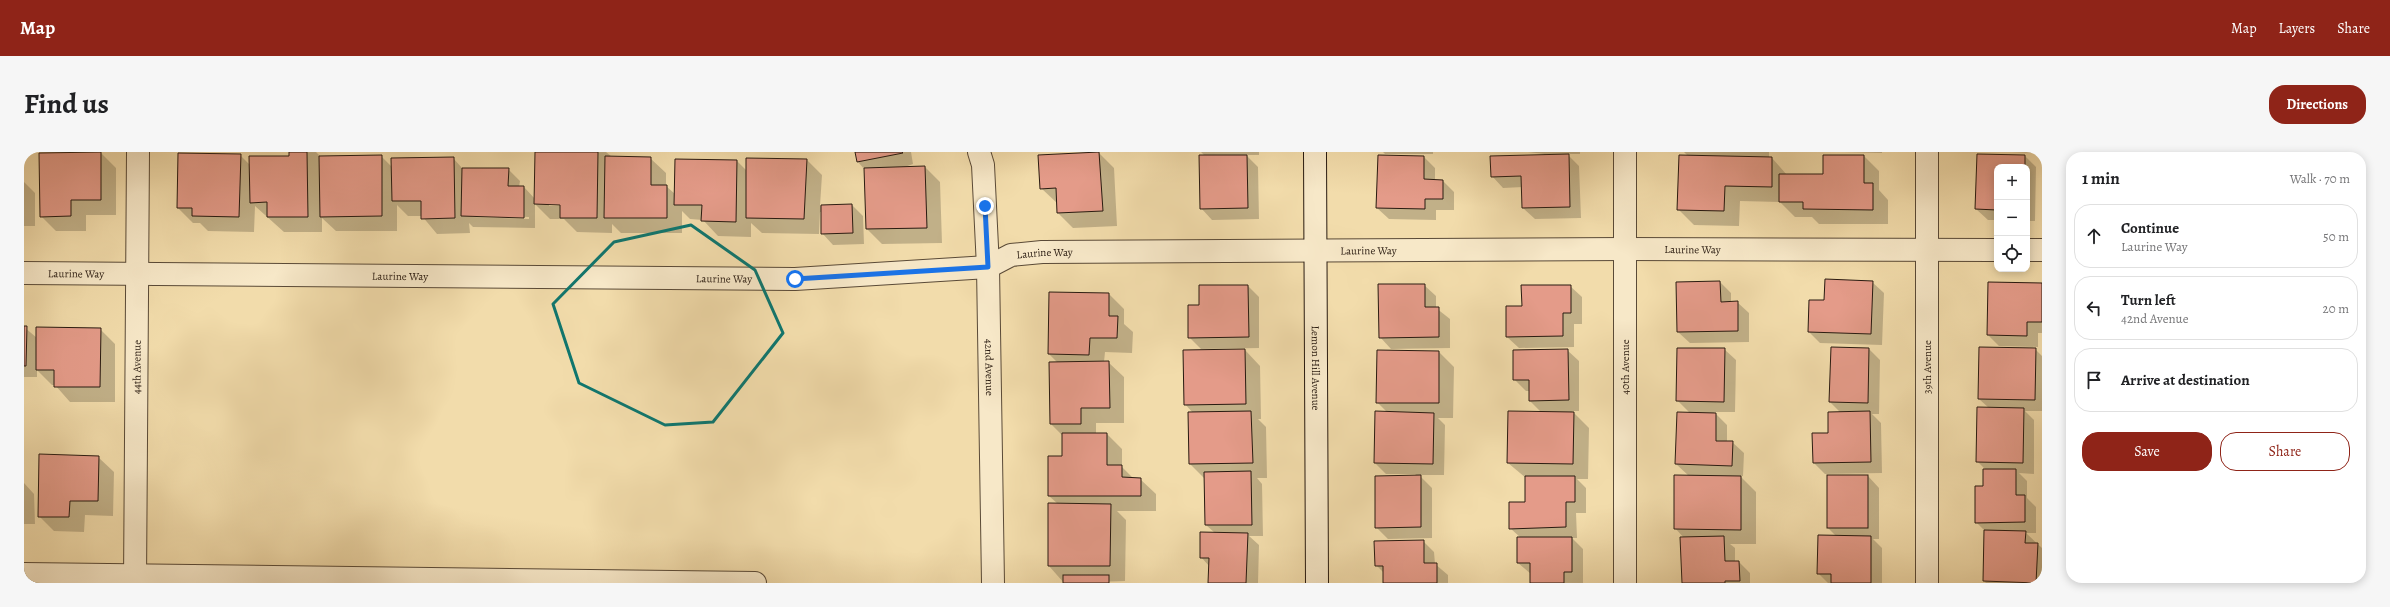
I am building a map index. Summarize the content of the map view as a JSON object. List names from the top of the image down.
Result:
{
  "streets": {
    "street": [
      "Laurine Way",
      "42nd Avenue",
      "Lemon Hill Avenue",
      "40th Avenue",
      "39th Avenue",
      "44th Avenue"
    ]
  },
  "crossings": [
    ["Laurine Way", "42nd Avenue"],
    ["Laurine Way", "Lemon Hill Avenue"],
    ["Laurine Way", "40th Avenue"],
    ["Laurine Way", "39th Avenue"],
    ["Laurine Way", "44th Avenue"]
  ],
  "page": {
    "header": "Map",
    "nav": ["Map", "Layers", "Share"],
    "title": "Find us",
    "buttons": [
      "Directions",
      ["Save", "Share"]
    ],
    "heading": ["1 min", "Walk · 70 m"],
    "map_buttons": ["+", "−"],
    "list": [
      ["Continue", "Laurine Way", "50 m"],
      ["Turn left", "42nd Avenue", "20 m"],
      "Arrive at destination"
    ]
  }
}
